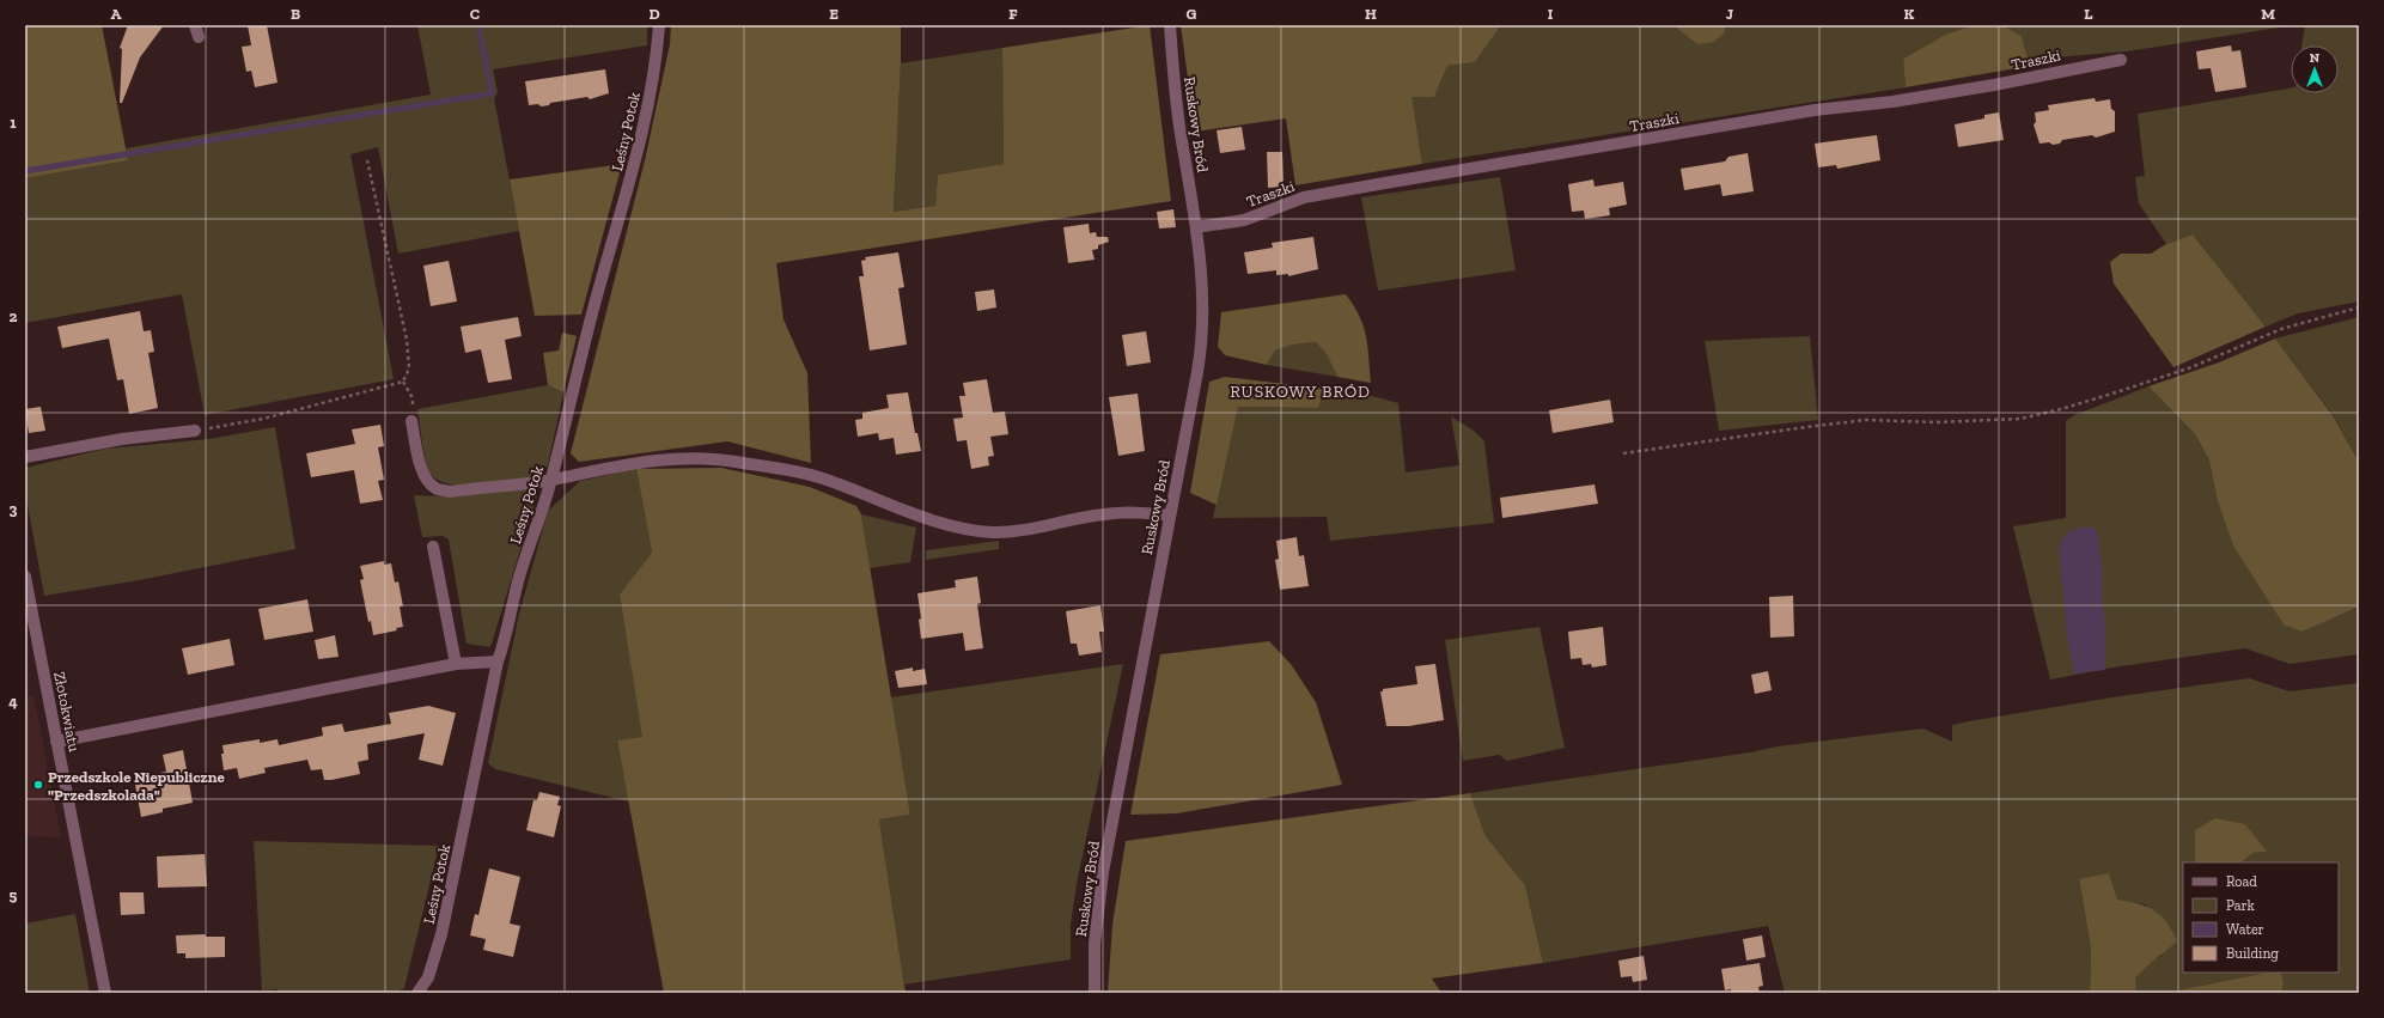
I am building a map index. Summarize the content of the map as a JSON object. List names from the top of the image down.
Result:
{
  "streets": {
    "street": [
      "Traszki",
      "Ruskowy Bród",
      "Leśny Potok",
      "Złotokwiatu"
    ]
  },
  "crossings": [
    ["Traszki", "Ruskowy Bród"]
  ],
  "districts": ["RUSKOWY BRÓD"],
  "places": ["Przedszkole Niepubliczne \"Przedszkolada\""],
  "legend": [
    "Road",
    "Park",
    "Water",
    "Building"
  ],
  "north": "top",
  "grid": {
    "columns": [
      "A",
      "B",
      "C",
      "D",
      "E",
      "F",
      "G",
      "H",
      "I",
      "J",
      "K",
      "L",
      "M"
    ],
    "rows": [
      "1",
      "2",
      "3",
      "4",
      "5"
    ]
  }
}
